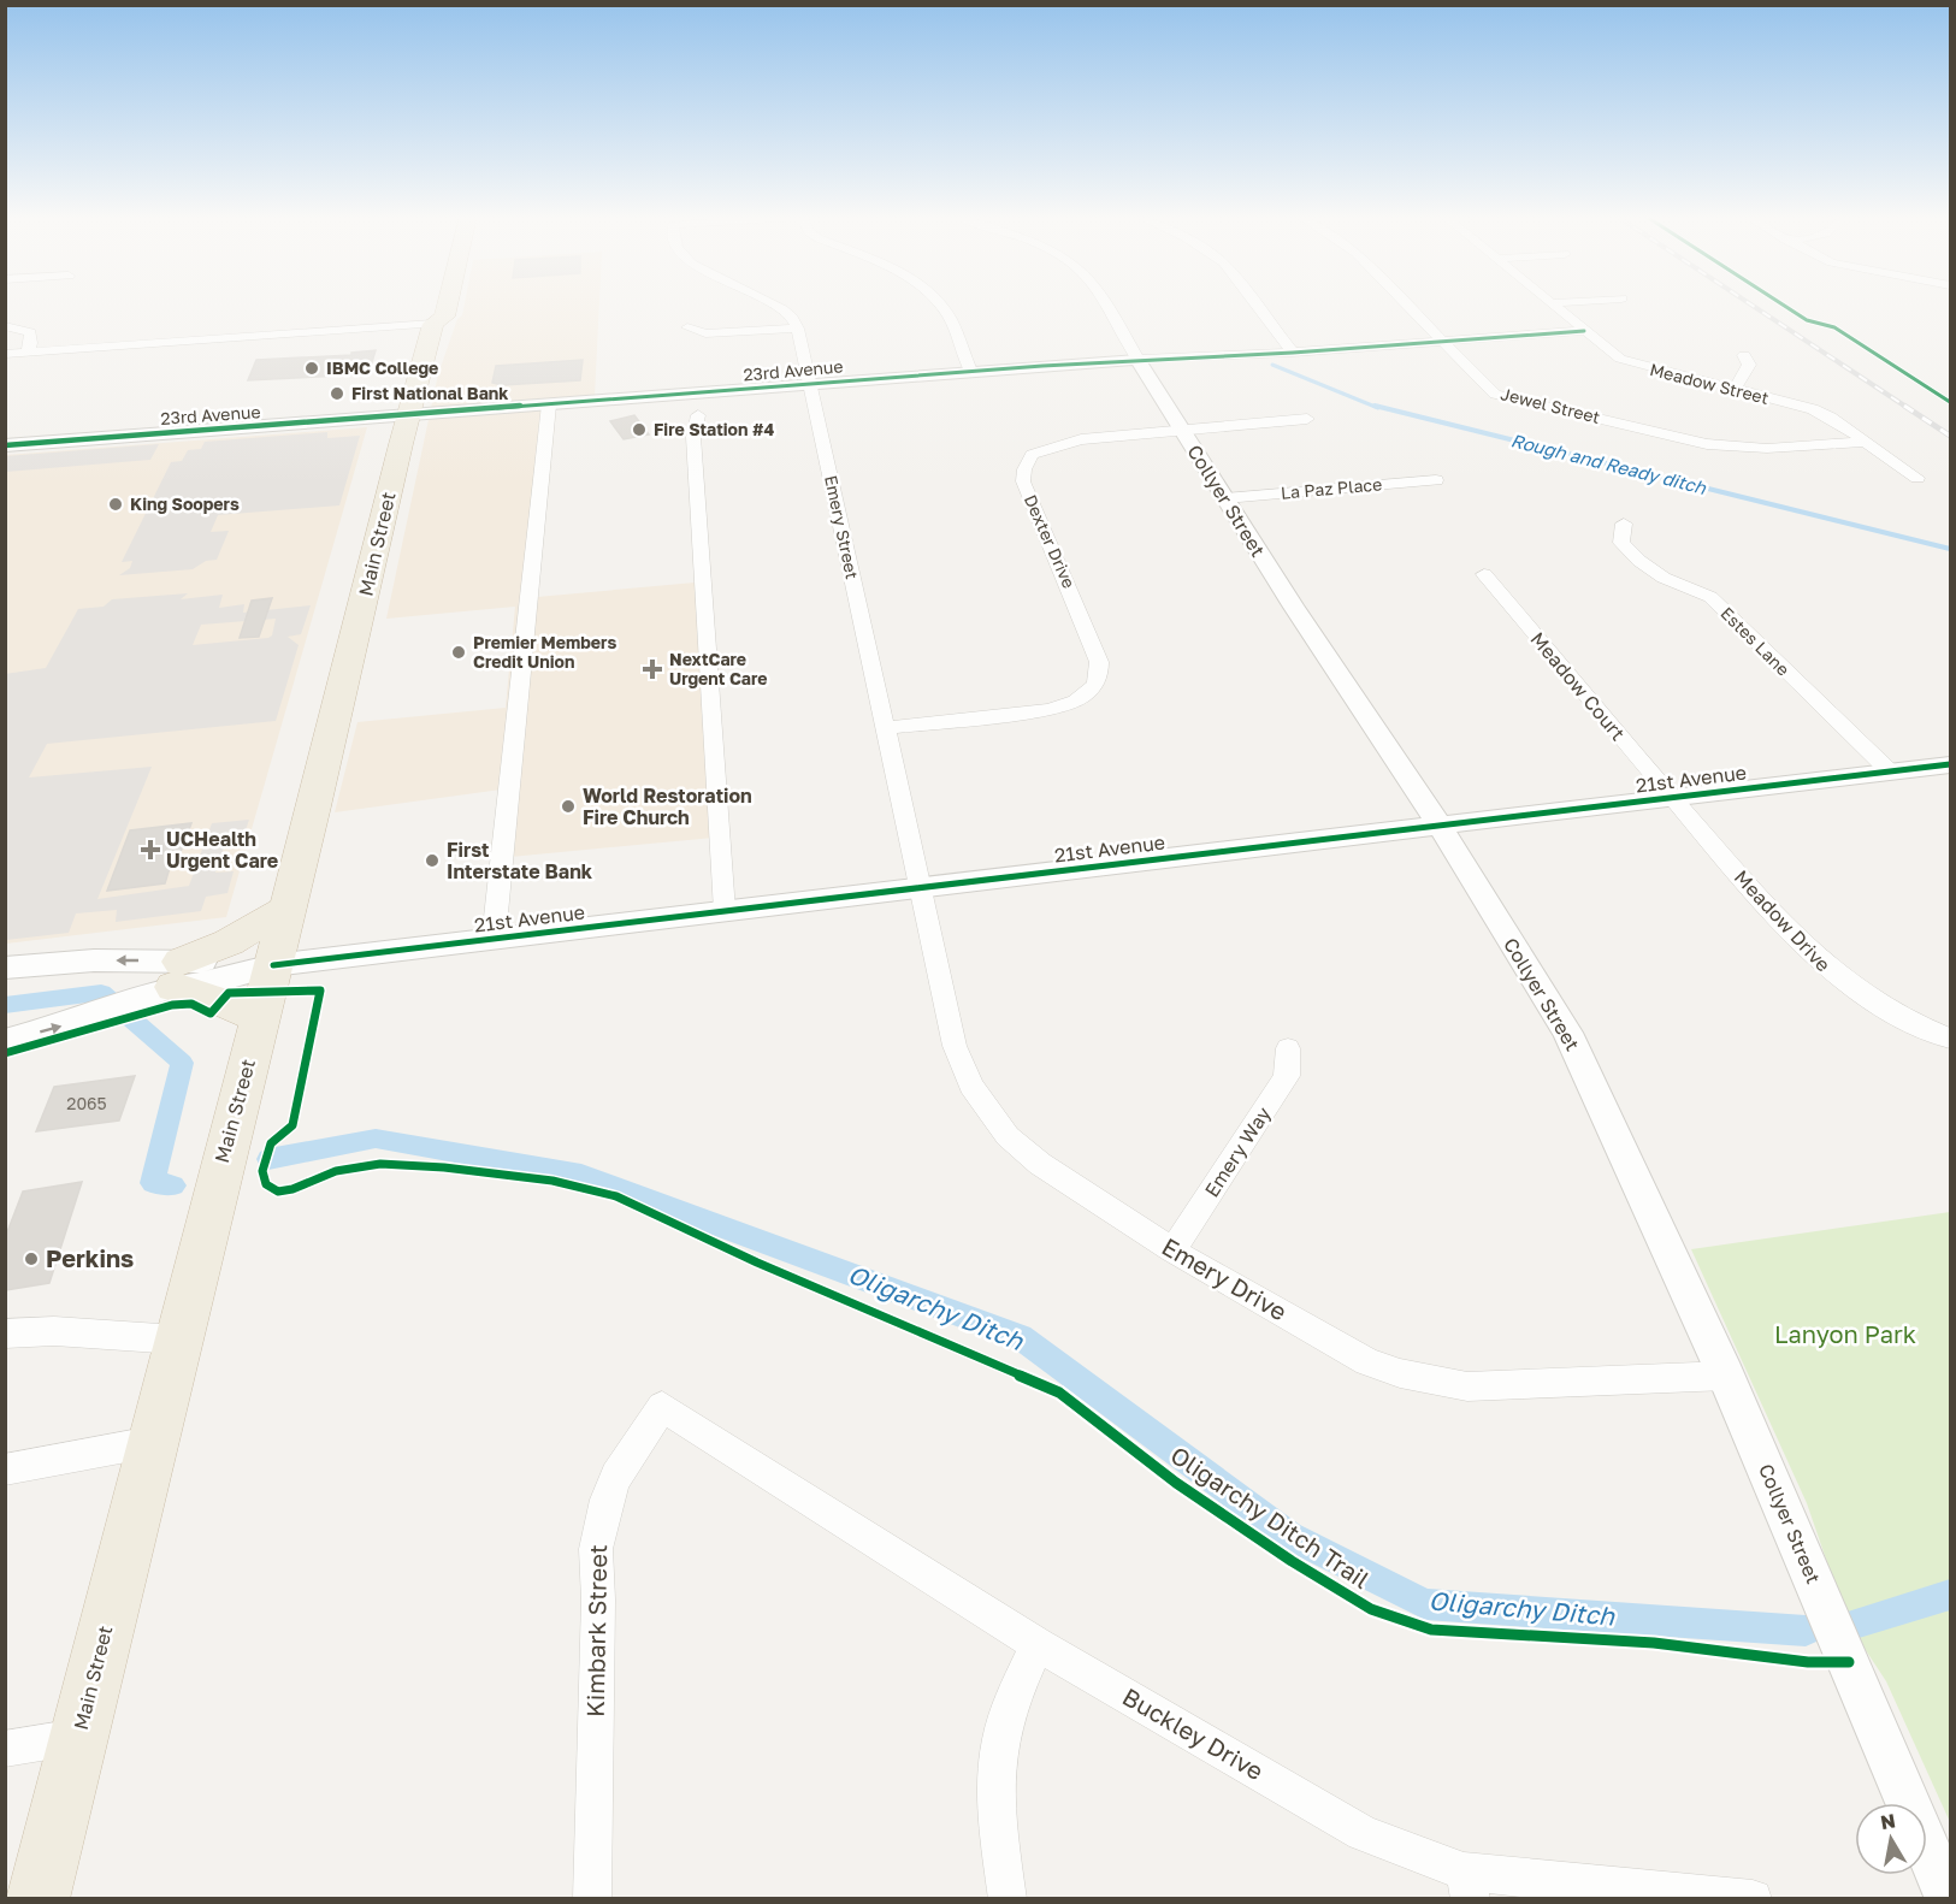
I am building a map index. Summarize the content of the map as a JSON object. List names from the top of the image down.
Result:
{
  "streets": {
    "highway": ["Main Street"],
    "street": [
      "23rd Avenue",
      "Meadow Street",
      "Jewel Street",
      "La Paz Place",
      "Collyer Street",
      "Emery Street",
      "Dexter Drive",
      "Estes Lane",
      "Meadow Court",
      "21st Avenue",
      "Meadow Drive",
      "Emery Way",
      "Emery Drive",
      "Kimbark Street",
      "Buckley Drive"
    ],
    "cycle path": ["Oligarchy Ditch Trail"]
  },
  "crossings": [
    ["23rd Avenue", "Meadow Street"],
    ["23rd Avenue", "Jewel Street"],
    ["23rd Avenue", "Collyer Street"],
    ["23rd Avenue", "Emery Street"],
    ["23rd Avenue", "Main Street"],
    ["Meadow Street", "Jewel Street"],
    ["La Paz Place", "Collyer Street"],
    ["Collyer Street", "Dexter Drive"],
    ["Collyer Street", "21st Avenue"],
    ["Collyer Street", "Emery Drive"],
    ["Emery Street", "Dexter Drive"],
    ["Emery Street", "21st Avenue"],
    ["Emery Street", "Emery Drive"],
    ["Main Street", "21st Avenue"],
    ["Estes Lane", "21st Avenue"],
    ["Meadow Court", "21st Avenue"],
    ["Meadow Court", "Meadow Drive"],
    ["21st Avenue", "Meadow Drive"],
    ["21st Avenue", "Emery Drive"],
    ["Emery Way", "Emery Drive"],
    ["Kimbark Street", "Buckley Drive"]
  ],
  "water": ["Rough and Ready ditch", "Oligarchy Ditch"],
  "parks": ["Lanyon Park"],
  "places": {
    "other": [
      "IBMC College",
      "First National Bank",
      "Fire Station #4",
      "King Soopers",
      "Premier Members Credit Union",
      "World Restoration Fire Church",
      "First Interstate Bank",
      "Perkins"
    ],
    "health": ["NextCare Urgent Care", "UCHealth Urgent Care"]
  },
  "house_numbers": ["2065"],
  "north": "top"
}
